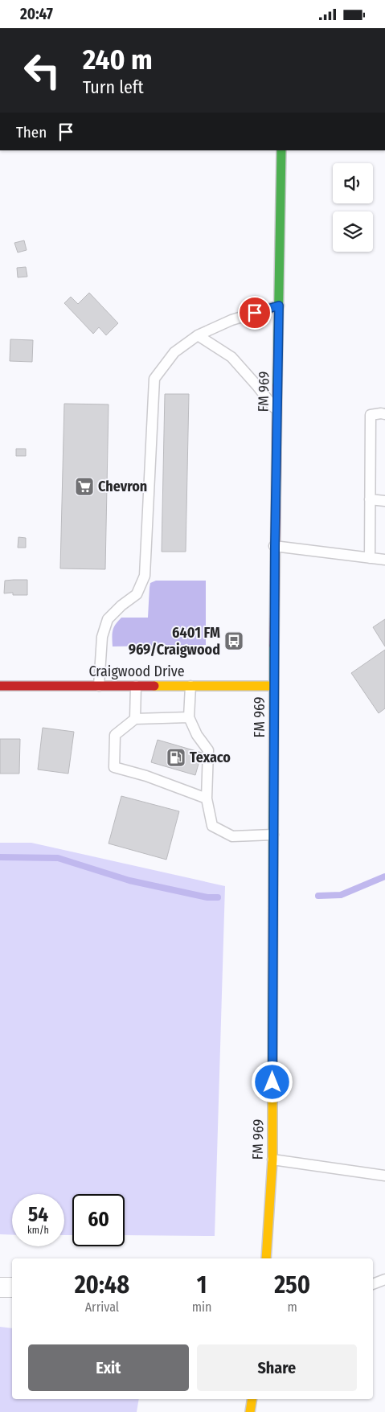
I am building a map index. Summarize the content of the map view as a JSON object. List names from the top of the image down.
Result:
{
  "streets": {
    "main road": ["FM 969", "Craigwood Drive"]
  },
  "crossings": [
    ["FM 969", "Craigwood Drive"]
  ],
  "places": {
    "supermarket": ["Chevron"],
    "bus stop": ["6401 FM 969/Craigwood"],
    "fuel station": ["Texaco"]
  },
  "page": {
    "status": "20:47",
    "turn": ["240 m", "Turn left"],
    "then": "Then",
    "speed": "54 km/h",
    "limit": "60",
    "eta": [
      "20:48",
      "Arrival",
      "1",
      "min",
      "250",
      "m"
    ],
    "buttons": ["Exit", "Share"]
  }
}
